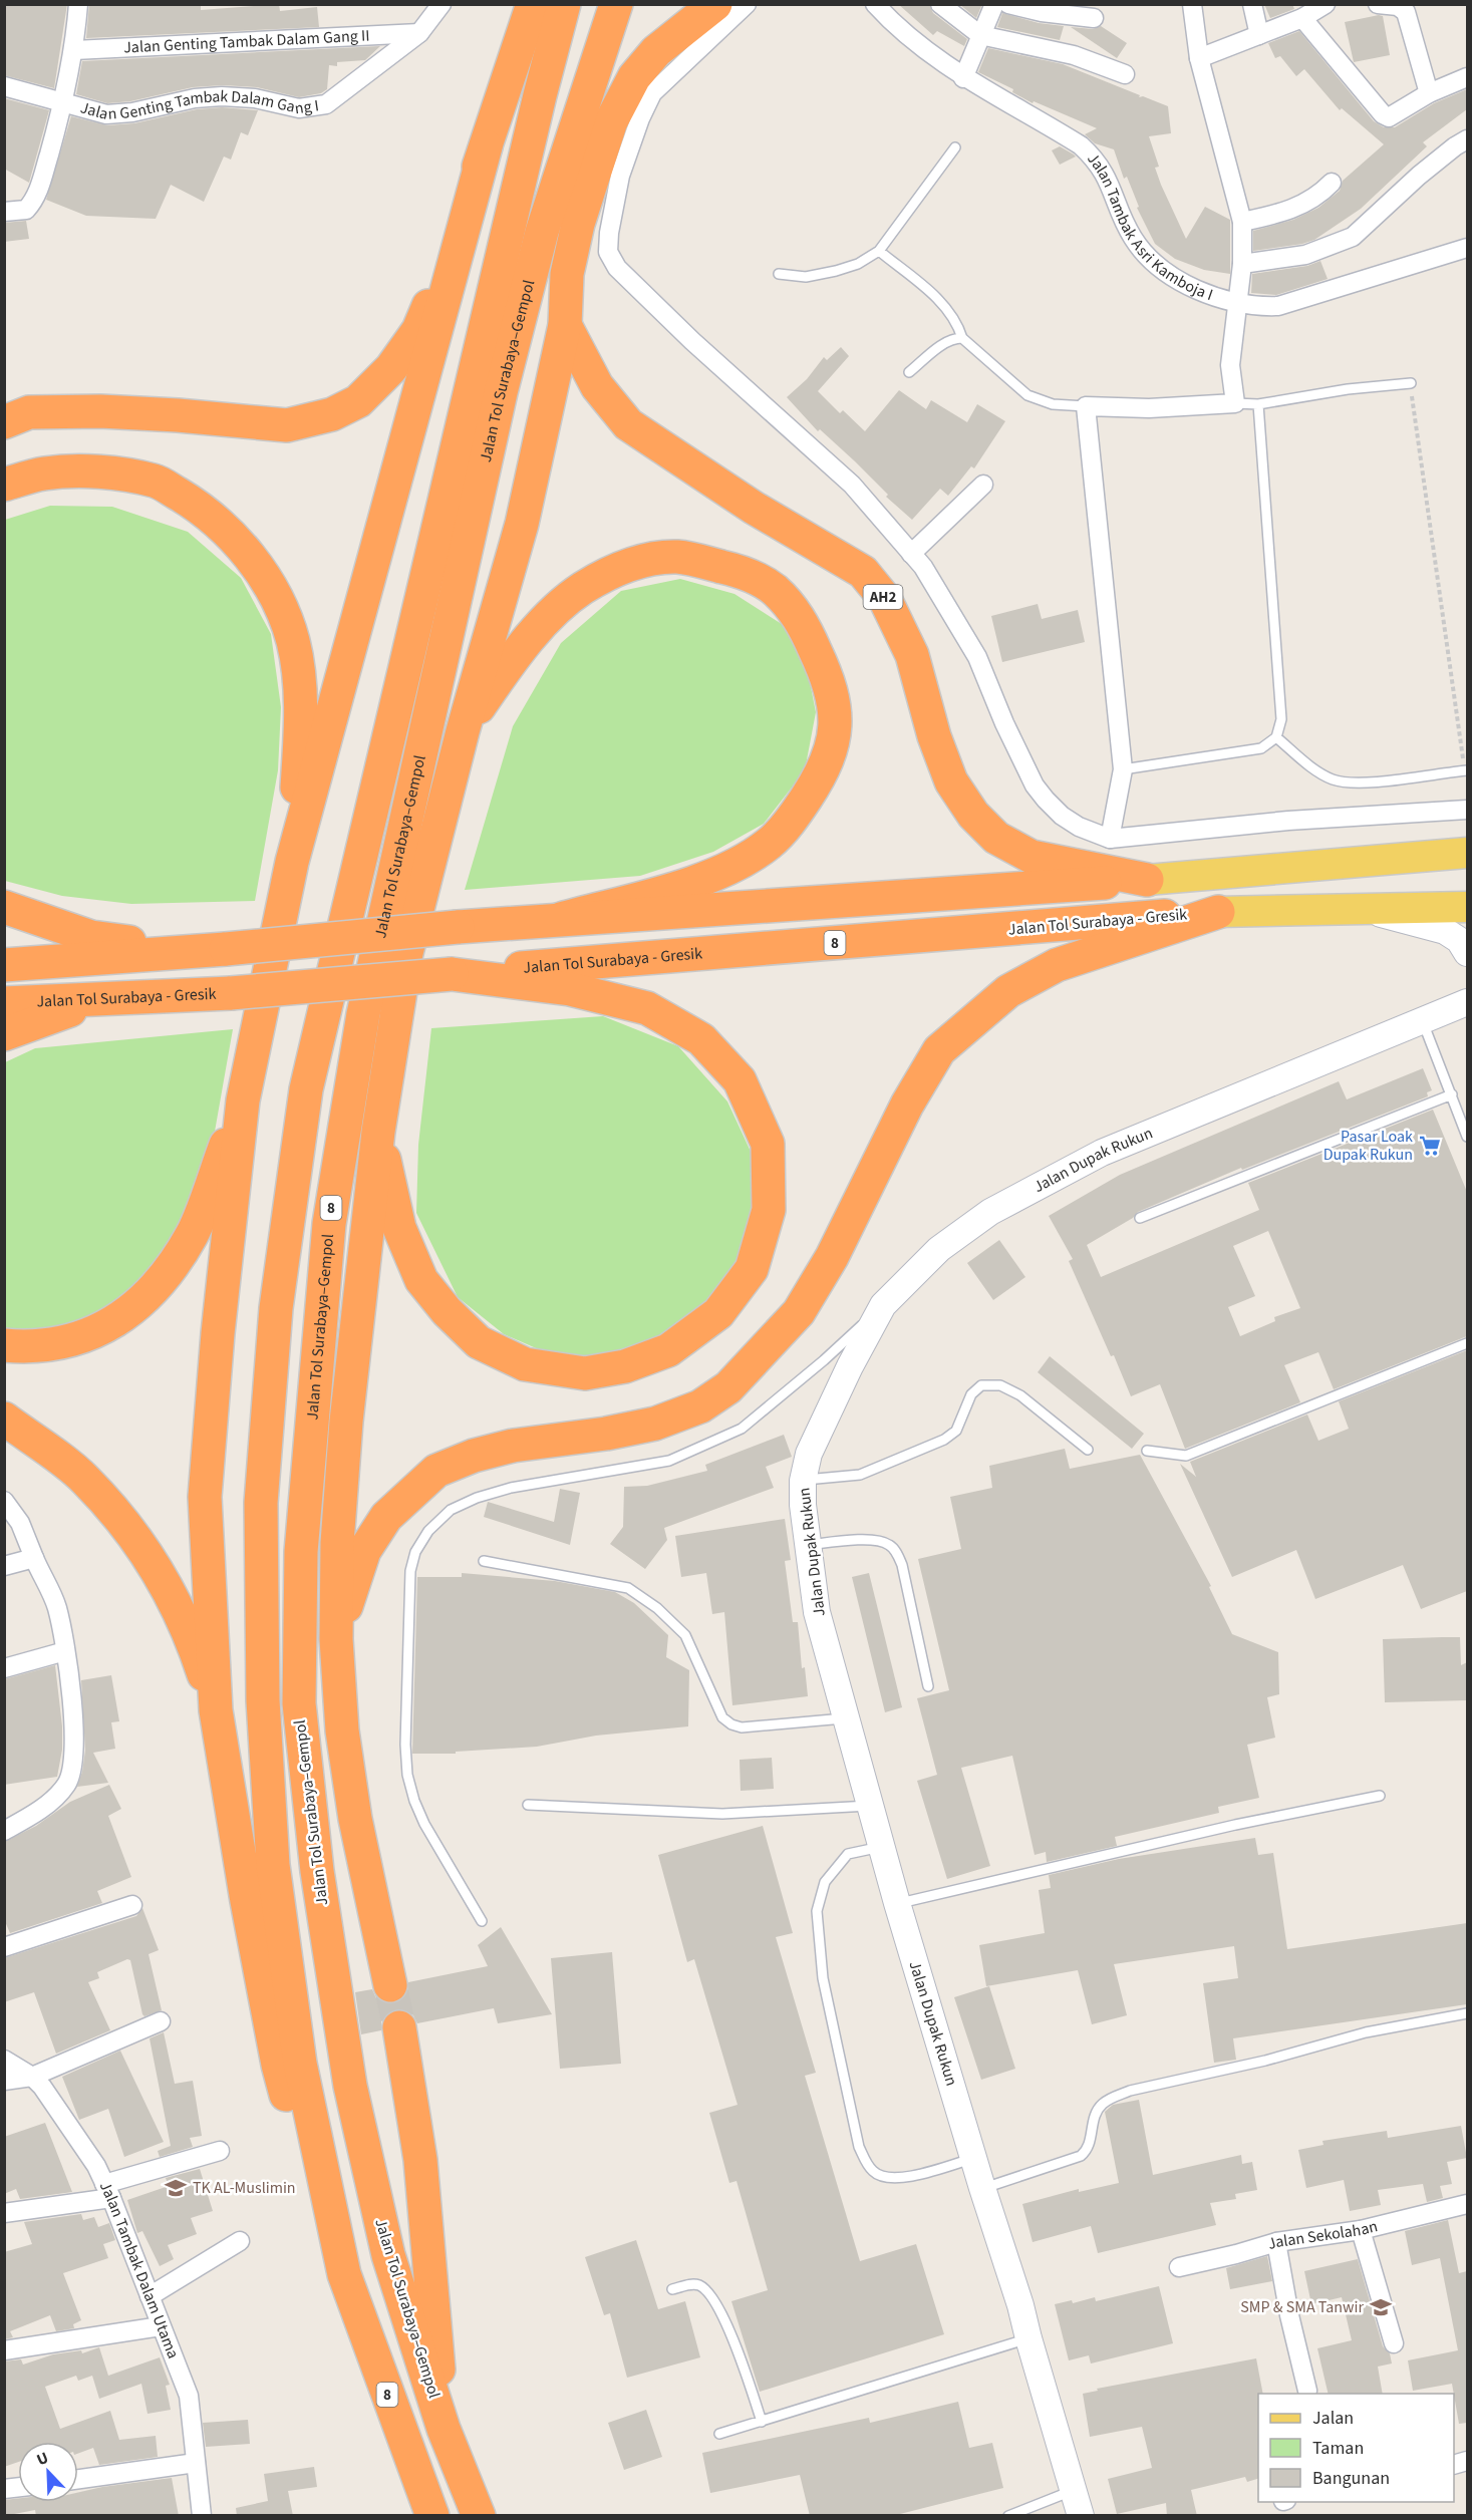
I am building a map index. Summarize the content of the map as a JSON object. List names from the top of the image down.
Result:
{
  "streets": {
    "highway": [
      "Jalan Tol Surabaya–Gempol",
      "AH2",
      "Jalan Tol Surabaya - Gresik",
      "8"
    ],
    "main road": ["Jalan Dupak Rukun"],
    "street": [
      "Jalan Genting Tambak Dalam Gang II",
      "Jalan Genting Tambak Dalam Gang I",
      "Jalan Tambak Asri Kamboja I",
      "Jalan Sekolahan",
      "Jalan Tambak Dalam Utama"
    ]
  },
  "crossings": [
    ["Jalan Genting Tambak Dalam Gang II", "Jalan Genting Tambak Dalam Gang I"]
  ],
  "places": {
    "supermarket": ["Pasar Loak Dupak Rukun"],
    "school or university": ["TK AL-Muslimin", "SMP & SMA Tanwir"]
  },
  "legend": ["Jalan", "Taman", "Bangunan"],
  "north": "top left"
}
